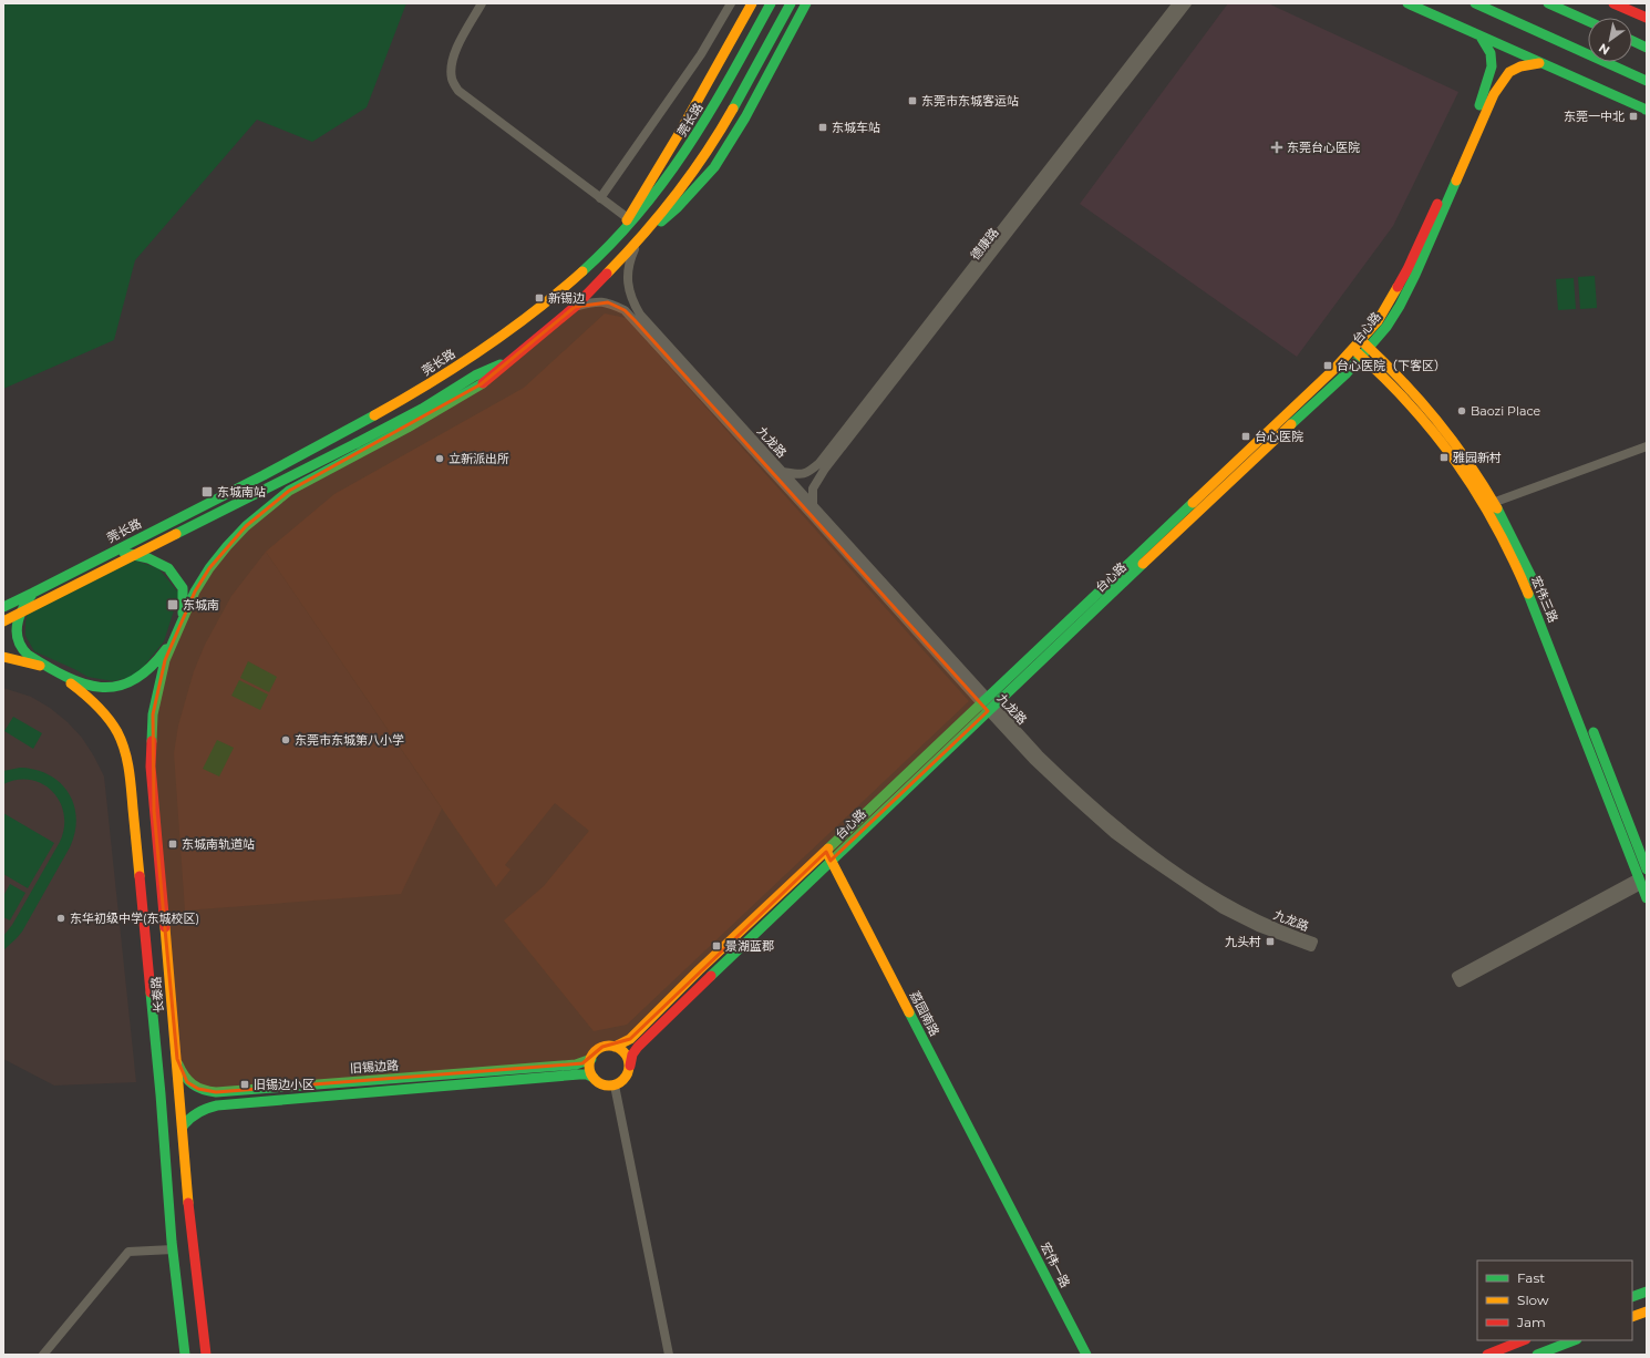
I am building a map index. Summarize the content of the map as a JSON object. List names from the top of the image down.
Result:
{
  "streets": {
    "main road": [
      "莞长路",
      "台心路",
      "宏伟三路",
      "长泰路",
      "荔园南路",
      "旧锡边路",
      "宏伟一路"
    ],
    "street": ["德康路", "九龙路"]
  },
  "crossings": [
    ["莞长路", "长泰路"],
    ["德康路", "九龙路"],
    ["台心路", "九龙路"],
    ["台心路", "宏伟三路"],
    ["台心路", "荔园南路"],
    ["台心路", "旧锡边路"],
    ["长泰路", "旧锡边路"],
    ["荔园南路", "宏伟一路"]
  ],
  "places": {
    "transit": [
      "东莞市东城客运站",
      "东莞一中北",
      "东城车站",
      "新锡边",
      "台心医院（下客区）",
      "台心医院",
      "雅园新村",
      "东城南站",
      "东城南",
      "东城南轨道站",
      "九头村",
      "景湖蓝郡",
      "旧锡边小区"
    ],
    "health": ["东莞台心医院"],
    "other": [
      "Baozi Place",
      "立新派出所",
      "东莞市东城第八小学",
      "东华初级中学(东城校区)"
    ]
  },
  "legend": ["Fast", "Slow", "Jam"],
  "north": "bottom left"
}
